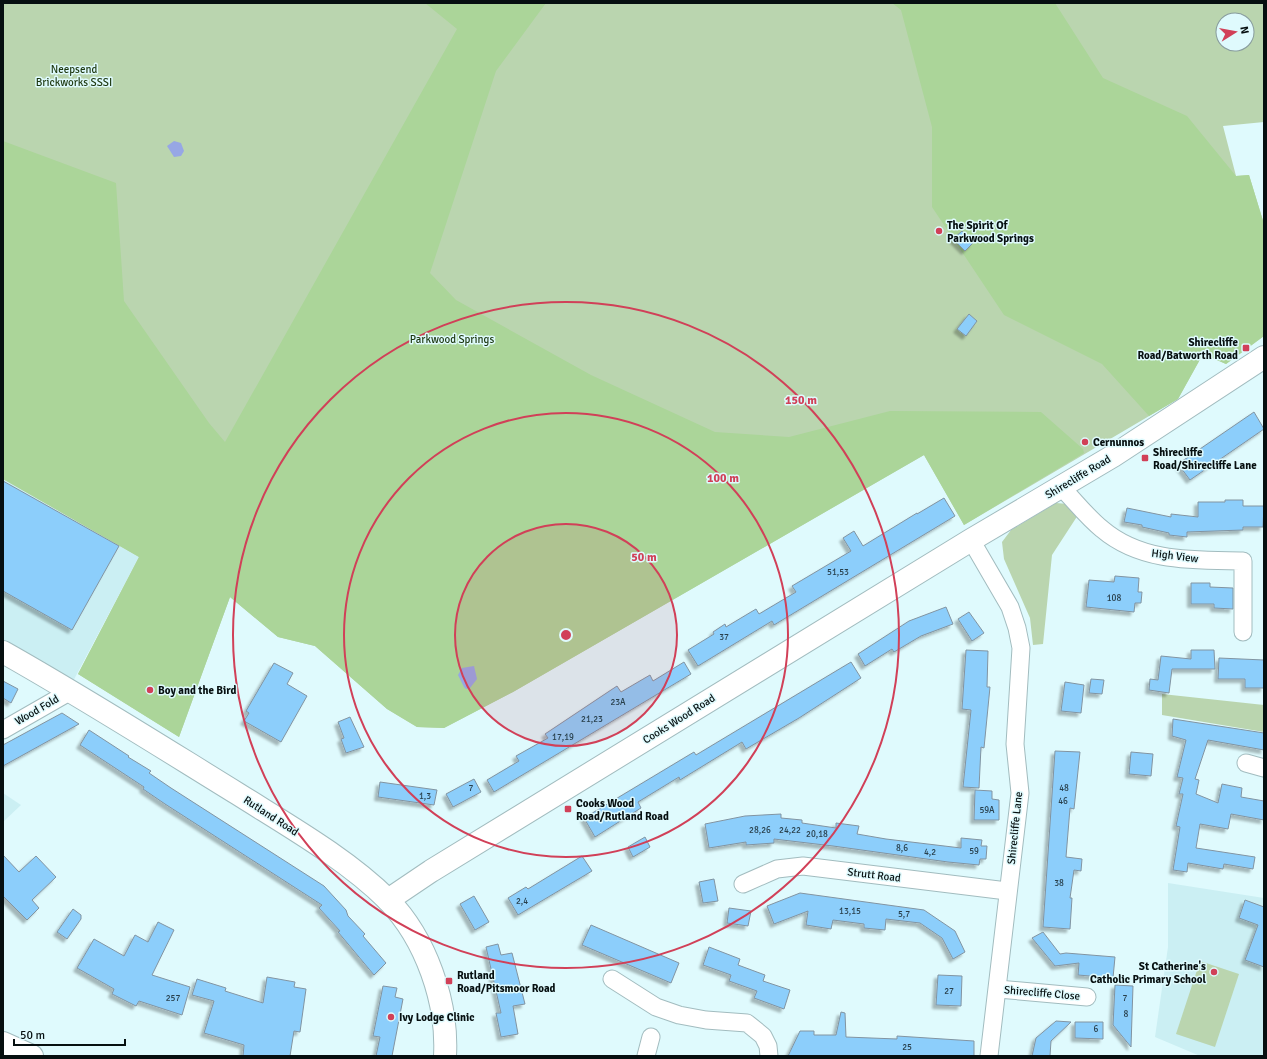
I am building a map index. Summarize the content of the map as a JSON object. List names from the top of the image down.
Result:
{
  "streets": {
    "street": [
      "Shirecliffe Road",
      "High View",
      "Wood Fold",
      "Cooks Wood Road",
      "Rutland Road",
      "Shirecliffe Lane",
      "Strutt Road",
      "Shirecliffe Close"
    ]
  },
  "crossings": [
    ["Shirecliffe Road", "High View"],
    ["Shirecliffe Road", "Cooks Wood Road"],
    ["Shirecliffe Road", "Shirecliffe Lane"],
    ["Wood Fold", "Rutland Road"],
    ["Cooks Wood Road", "Rutland Road"],
    ["Cooks Wood Road", "Shirecliffe Lane"],
    ["Shirecliffe Lane", "Strutt Road"],
    ["Shirecliffe Lane", "Shirecliffe Close"]
  ],
  "parks": ["Neepsend Brickworks SSSI", "Parkwood Springs"],
  "places": {
    "other": [
      "The Spirit Of Parkwood Springs",
      "Cernunnos",
      "Boy and the Bird",
      "St Catherine's Catholic Primary School",
      "Ivy Lodge Clinic"
    ],
    "transit": [
      "Shirecliffe Road/Batworth Road",
      "Shirecliffe Road/Shirecliffe Lane",
      "Cooks Wood Road/Rutland Road",
      "Rutland Road/Pitsmoor Road"
    ]
  },
  "house_numbers": [
    "51,53",
    "108",
    "37",
    "23A",
    "21,23",
    "17,19",
    "7",
    "48",
    "1,3",
    "46",
    "59A",
    "28,26",
    "24,22",
    "20,18",
    "8,6",
    "59",
    "4,2",
    "38",
    "2,4",
    "13,15",
    "5,7",
    "27",
    "257",
    "7",
    "8",
    "6",
    "25"
  ],
  "scale_bar": "50 m",
  "north": "right",
  "rings": ["150 m", "100 m", "50 m"]
}
